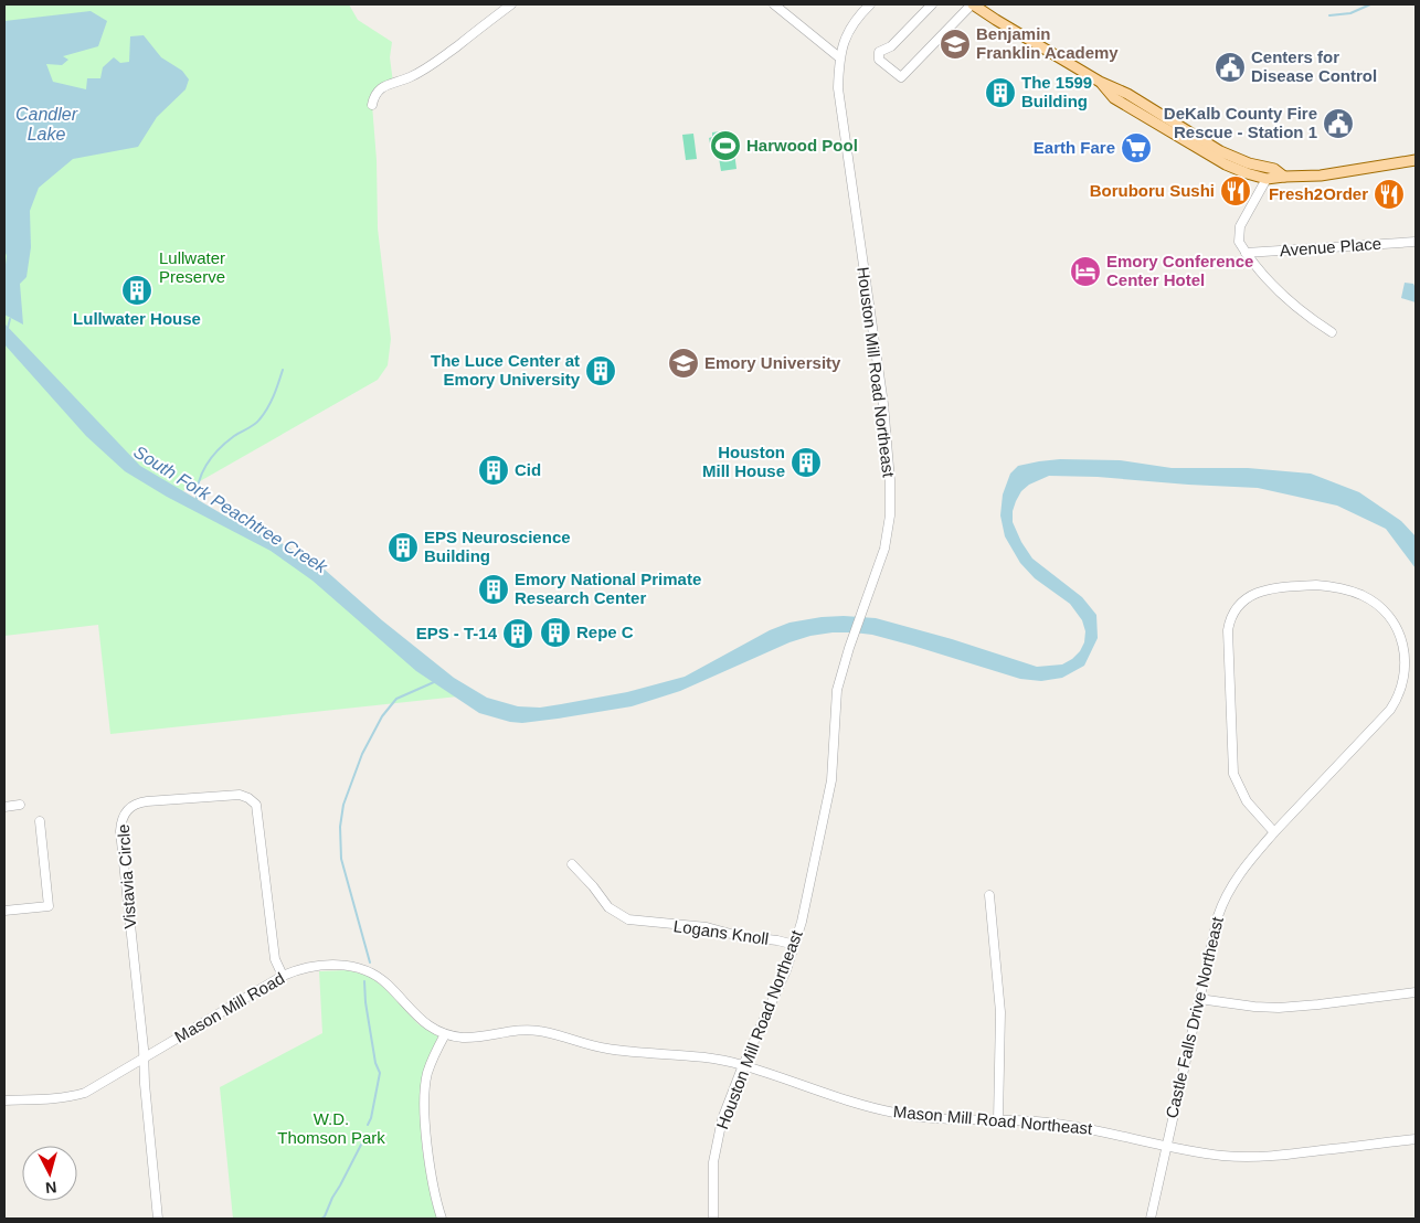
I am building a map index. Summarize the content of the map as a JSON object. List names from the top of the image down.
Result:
{
  "streets": {
    "street": [
      "Avenue Place",
      "Houston Mill Road Northeast",
      "Vistavia Circle",
      "Logans Knoll",
      "Mason Mill Road",
      "Castle Falls Drive Northeast",
      "Mason Mill Road Northeast"
    ]
  },
  "crossings": [
    ["Houston Mill Road Northeast", "Logans Knoll"],
    ["Houston Mill Road Northeast", "Mason Mill Road Northeast"],
    ["Vistavia Circle", "Mason Mill Road"],
    ["Mason Mill Road", "Mason Mill Road Northeast"],
    ["Castle Falls Drive Northeast", "Mason Mill Road Northeast"]
  ],
  "water": ["Candler Lake", "South Fork Peachtree Creek"],
  "parks": ["Lullwater Preserve", "W.D. Thomson Park"],
  "places": {
    "school or university": ["Benjamin Franklin Academy", "Emory University"],
    "public building": ["Centers for Disease Control", "DeKalb County Fire Rescue - Station 1"],
    "building": [
      "The 1599 Building",
      "Lullwater House",
      "The Luce Center at Emory University",
      "Houston Mill House",
      "Cid",
      "EPS Neuroscience Building",
      "Emory National Primate Research Center",
      "Repe C",
      "EPS - T-14"
    ],
    "sports": ["Harwood Pool"],
    "supermarket": ["Earth Fare"],
    "restaurant": ["Boruboru Sushi", "Fresh2Order"],
    "hotel": ["Emory Conference Center Hotel"]
  },
  "north": "bottom"
}
